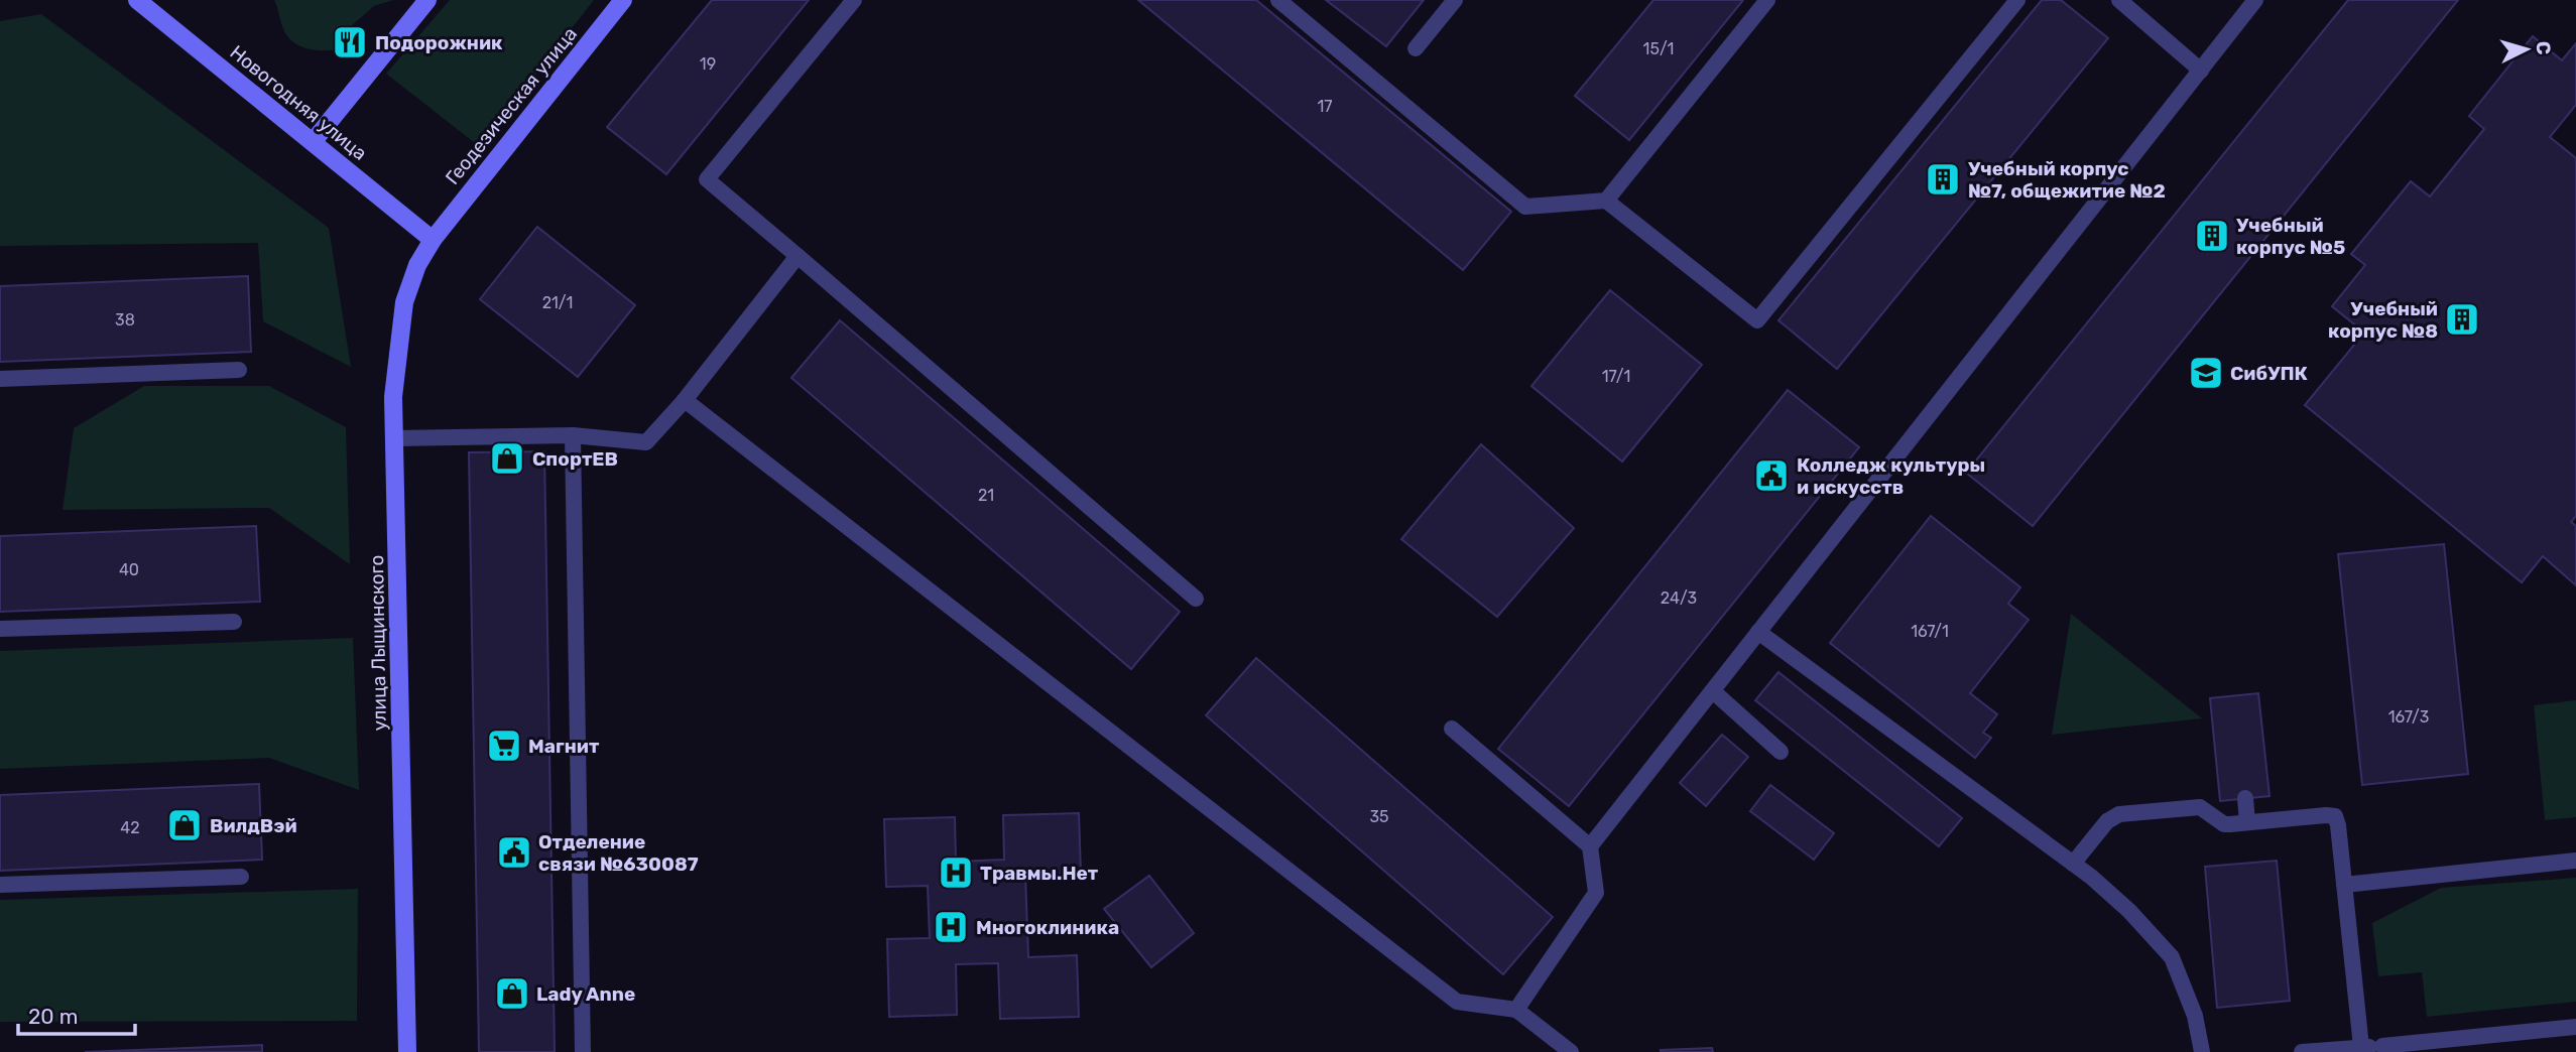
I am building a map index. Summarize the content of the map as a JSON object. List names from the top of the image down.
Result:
{
  "streets": {
    "street": ["Новогодняя улица", "Геодезическая улица", "улица Лыщинского"]
  },
  "crossings": [
    ["Новогодняя улица", "Геодезическая улица"],
    ["Новогодняя улица", "улица Лыщинского"],
    ["Геодезическая улица", "улица Лыщинского"]
  ],
  "places": {
    "restaurant": ["Подорожник"],
    "building": ["Учебный корпус №7, общежитие №2", "Учебный корпус №5", "Учебный корпус №8"],
    "school or university": ["СибУПК"],
    "shop": ["СпортЕВ", "ВилдВэй", "Lady Anne"],
    "public building": ["Колледж культуры и искусств", "Отделение связи №630087"],
    "supermarket": ["Магнит"],
    "hospital": ["Травмы.Нет", "Многоклиника"]
  },
  "house_numbers": [
    "15/1",
    "19",
    "17",
    "21/1",
    "38",
    "17/1",
    "21",
    "40",
    "24/3",
    "167/1",
    "167/3",
    "35",
    "42"
  ],
  "scale_bar": "20 m",
  "north": "right"
}
